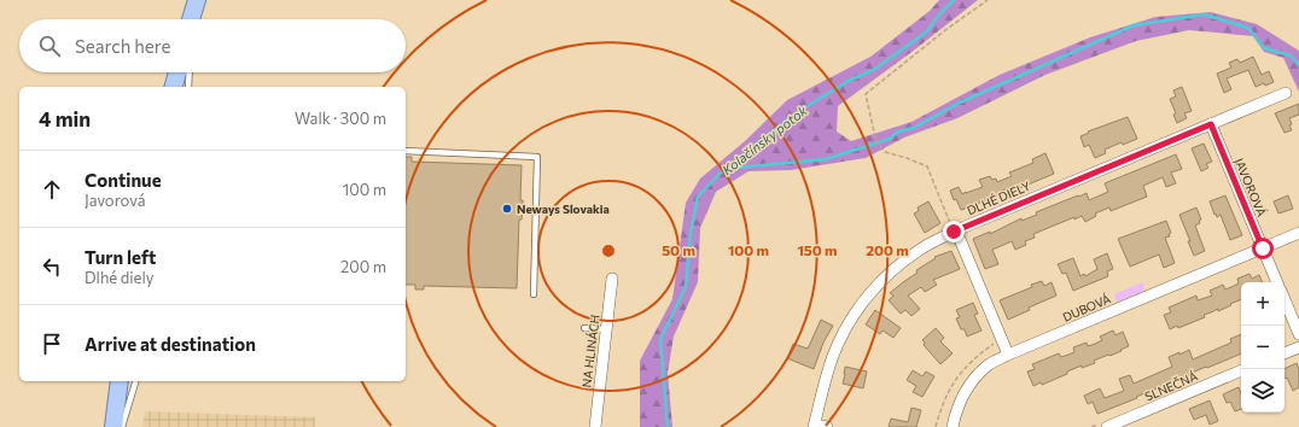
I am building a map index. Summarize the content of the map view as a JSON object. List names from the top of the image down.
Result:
{
  "streets": {
    "street": [
      "JAVOROVÁ",
      "DLHÉ DIELY",
      "DUBOVÁ",
      "NA HLINÁCH",
      "SLNEČNÁ"
    ]
  },
  "crossings": [
    ["JAVOROVÁ", "DLHÉ DIELY"],
    ["JAVOROVÁ", "DUBOVÁ"]
  ],
  "water": ["Kolačínsky potok"],
  "places": ["Neways Slovakia"],
  "page": {
    "search": "Search here",
    "heading": ["4 min", "Walk · 300 m"],
    "list": [
      ["Continue", "Javorová", "100 m"],
      ["Turn left", "Dlhé diely", "200 m"],
      "Arrive at destination"
    ],
    "map_buttons": ["+", "−"]
  },
  "rings": [
    "50 m",
    "100 m",
    "150 m",
    "200 m"
  ]
}
